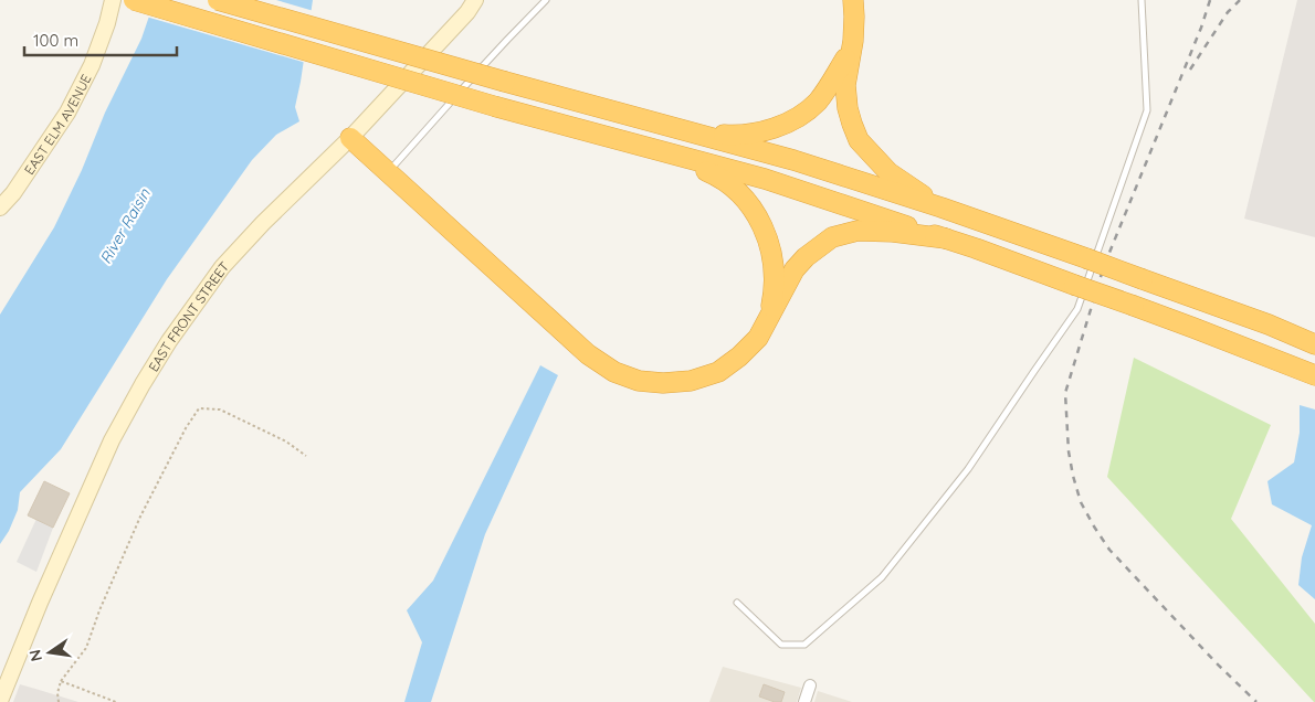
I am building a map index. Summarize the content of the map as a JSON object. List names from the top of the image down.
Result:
{
  "streets": {
    "street": ["EAST ELM AVENUE", "EAST FRONT STREET"]
  },
  "water": ["River Raisin"],
  "scale_bar": "100 m",
  "north": "left"
}
